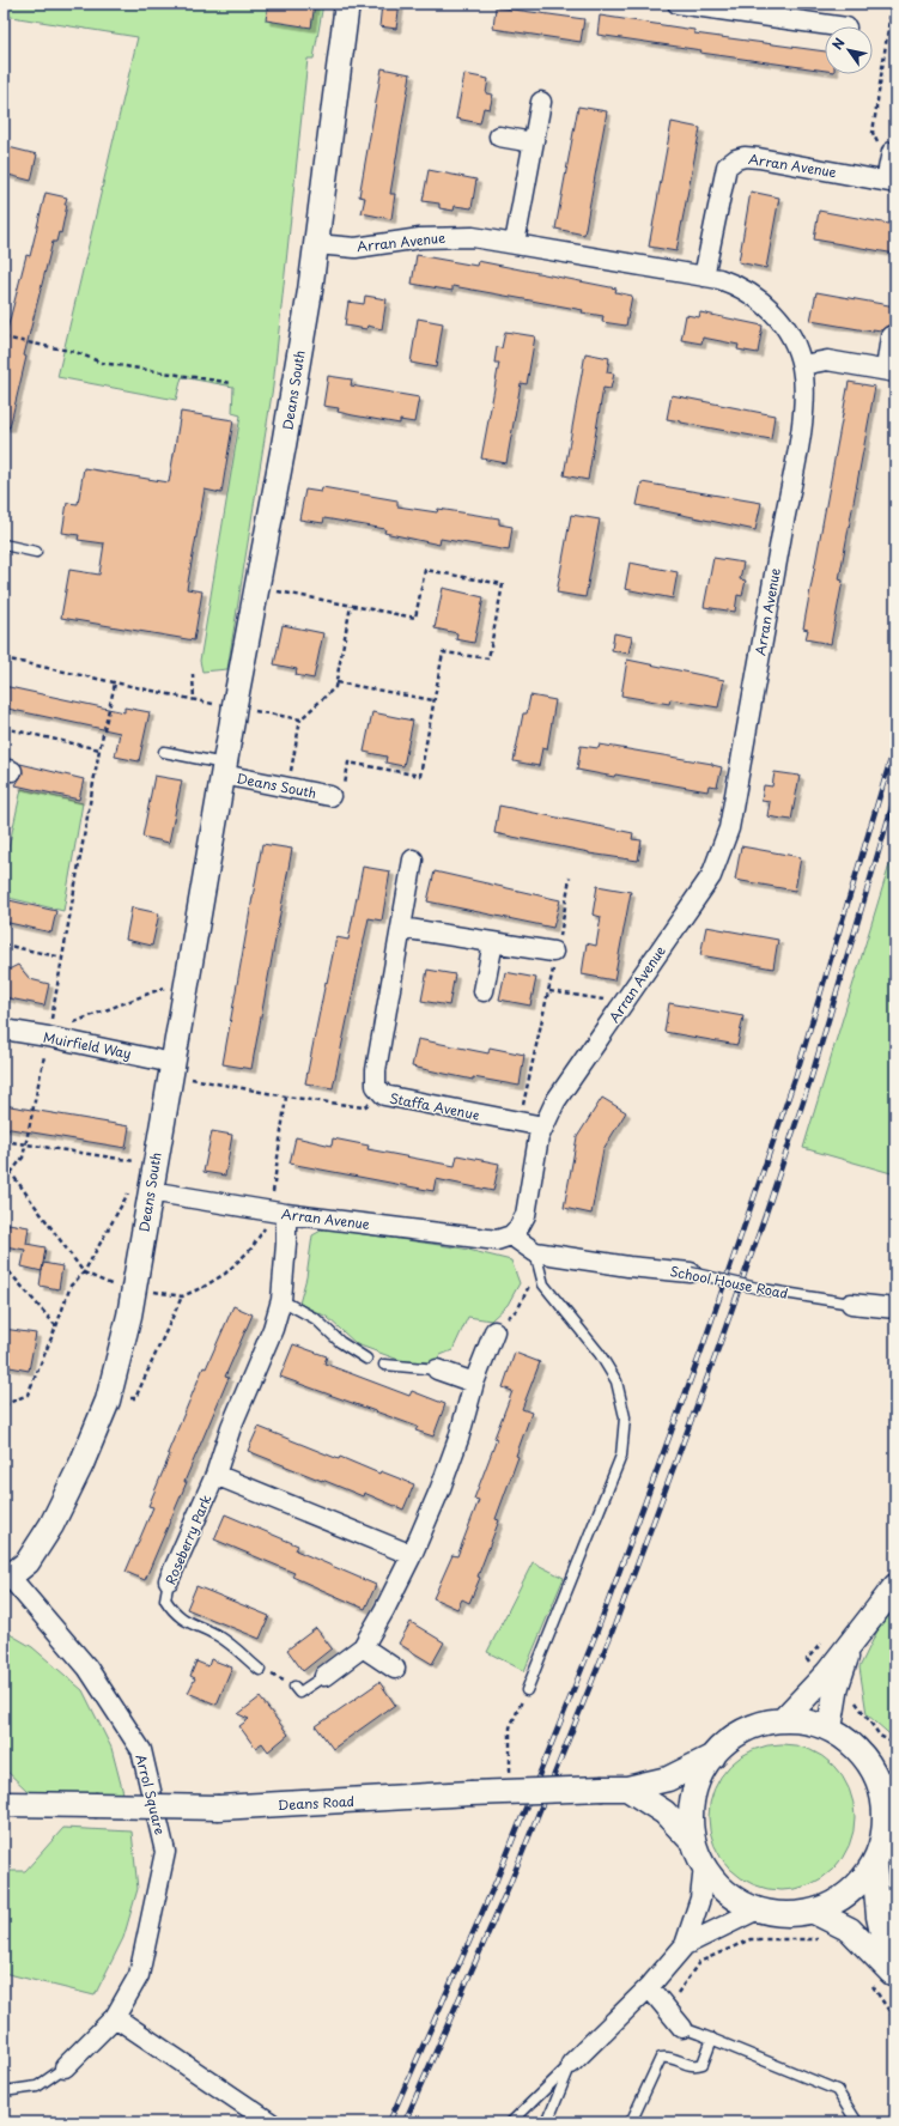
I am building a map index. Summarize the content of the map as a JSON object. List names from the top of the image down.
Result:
{
  "streets": {
    "street": [
      "Arran Avenue",
      "Deans South",
      "Muirfield Way",
      "Staffa Avenue",
      "School House Road",
      "Roseberry Park",
      "Arrol Square",
      "Deans Road"
    ]
  },
  "crossings": [
    ["Arran Avenue", "Deans South"],
    ["Arran Avenue", "Staffa Avenue"],
    ["Arran Avenue", "School House Road"],
    ["Arran Avenue", "Roseberry Park"],
    ["Deans South", "Muirfield Way"],
    ["Deans South", "Arrol Square"]
  ],
  "north": "top left"
}
